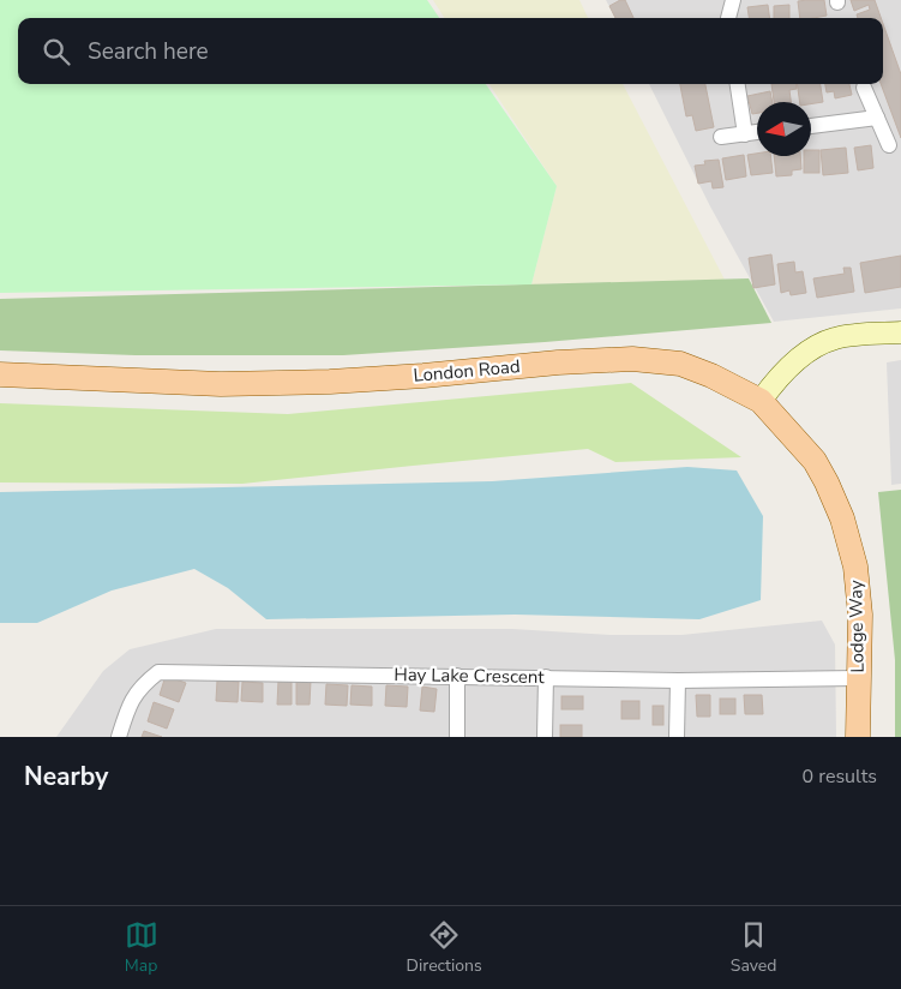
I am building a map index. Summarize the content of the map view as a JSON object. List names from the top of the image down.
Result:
{
  "streets": {
    "main road": ["London Road", "Lodge Way"],
    "street": ["Hay Lake Crescent"]
  },
  "crossings": [
    ["London Road", "Lodge Way"],
    ["Lodge Way", "Hay Lake Crescent"]
  ],
  "north": "left",
  "page": {
    "search": "Search here",
    "heading": ["Nearby", "0 results"],
    "nav": ["Map", "Directions", "Saved"]
  }
}
